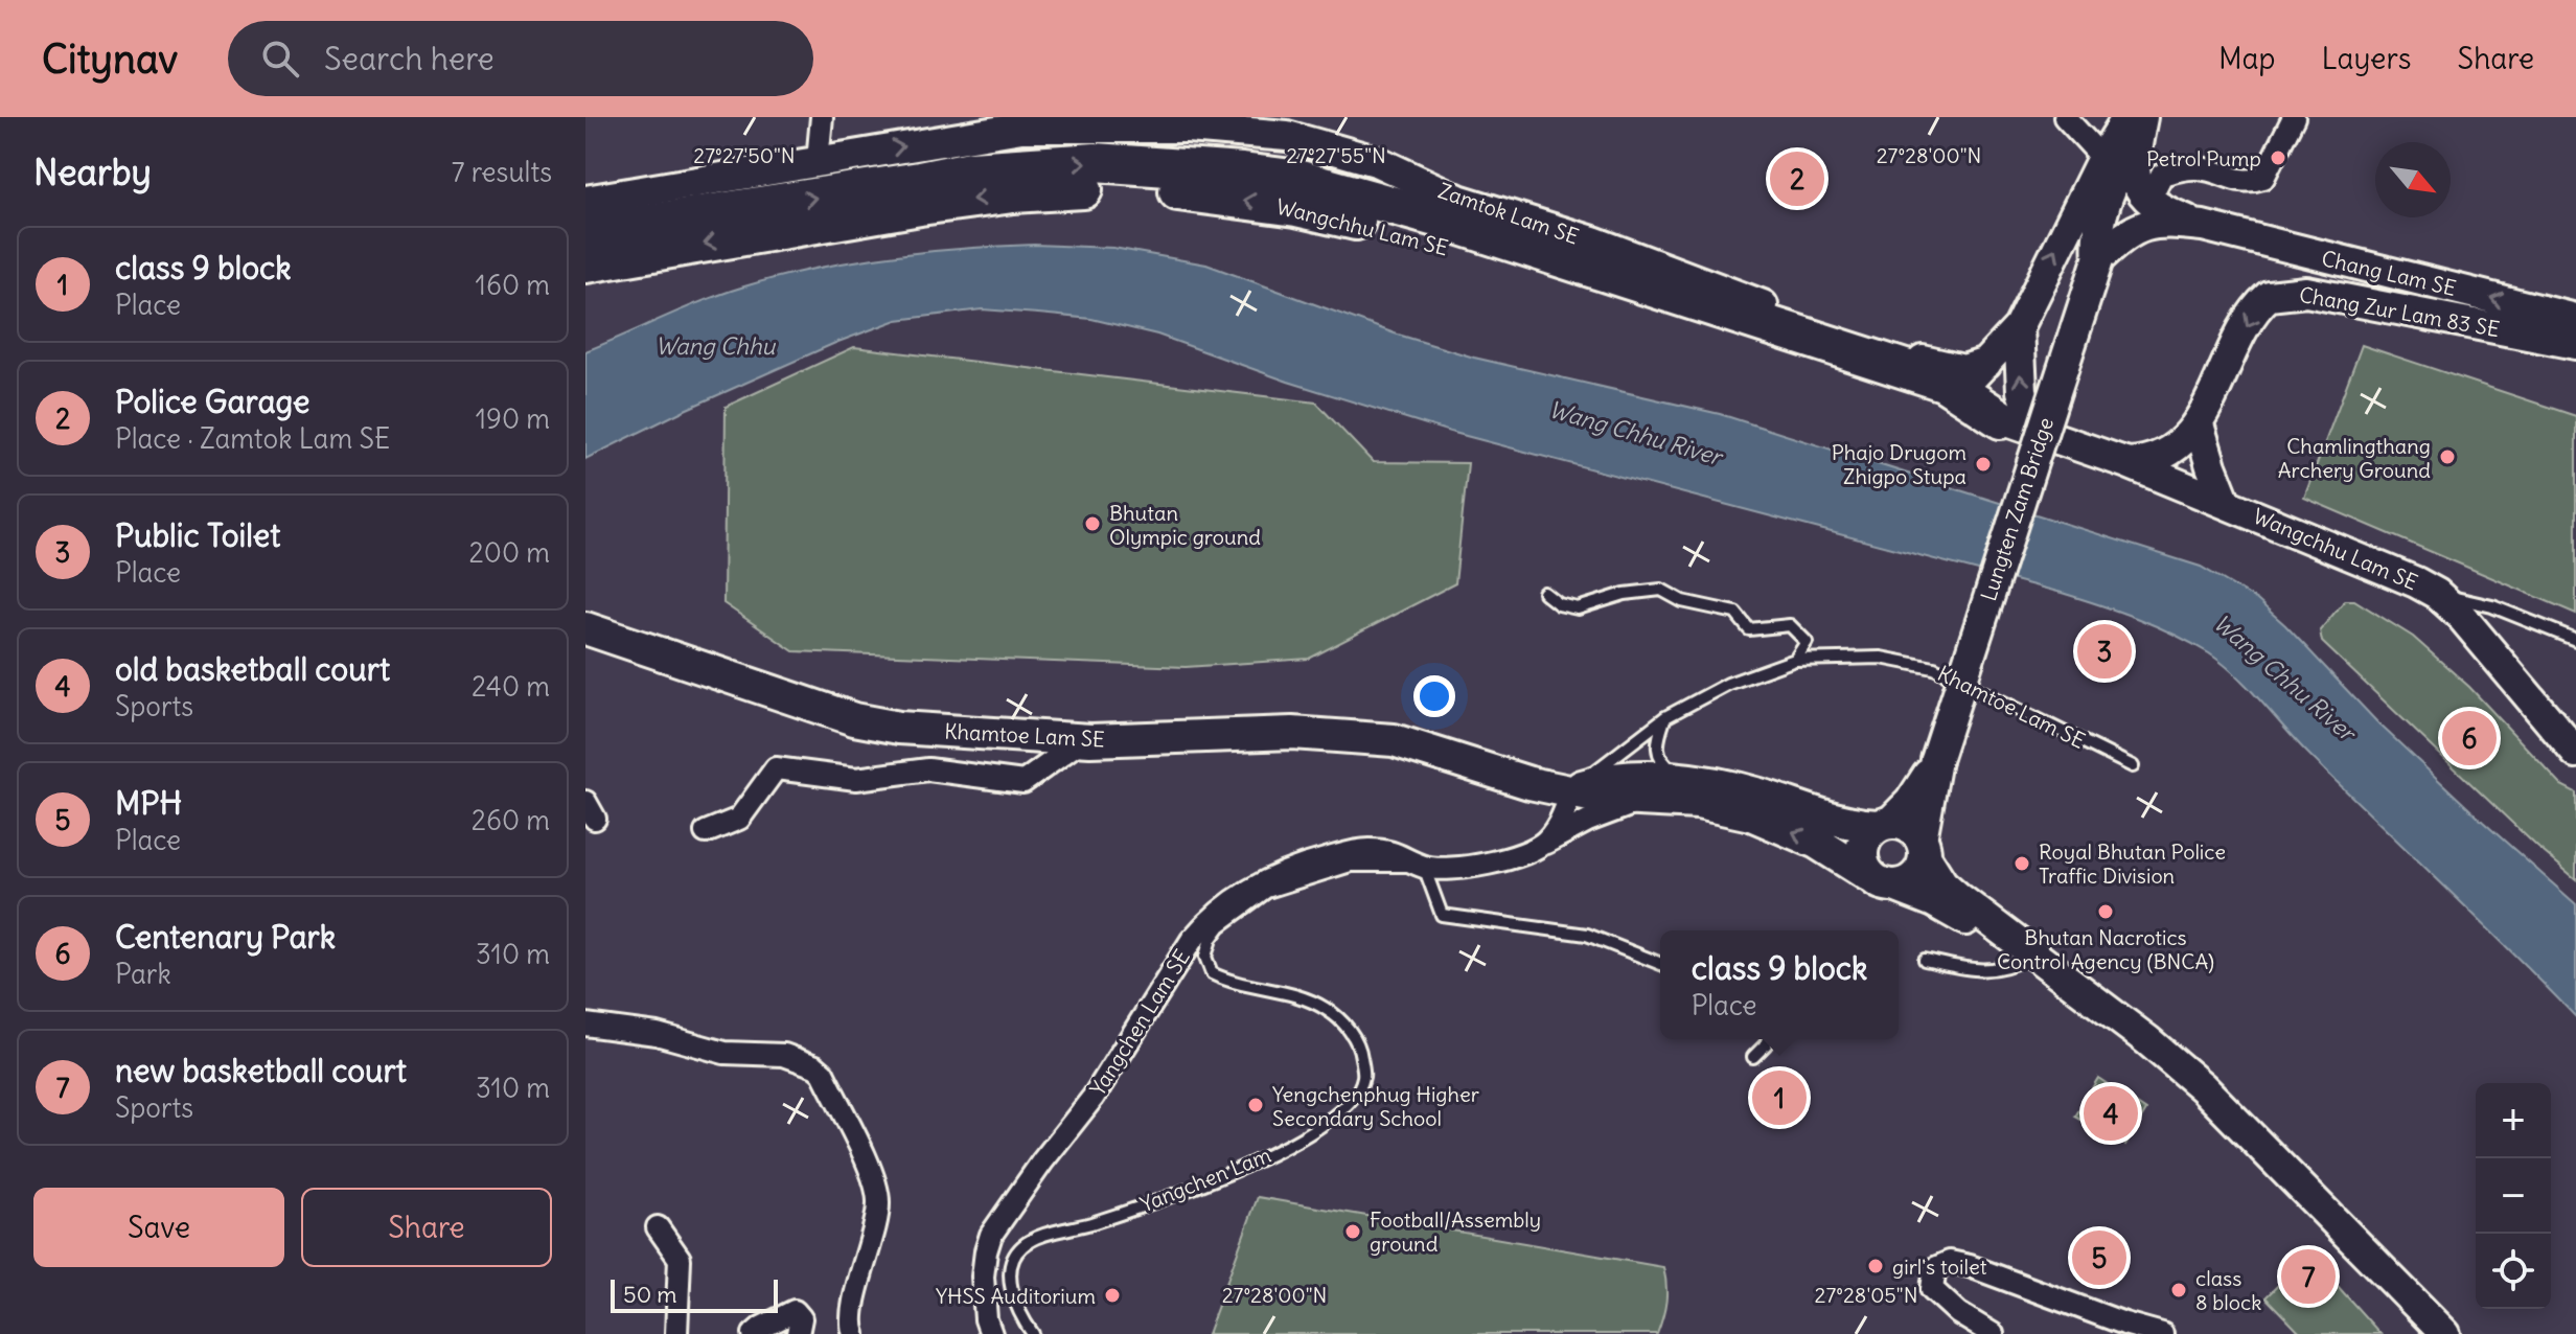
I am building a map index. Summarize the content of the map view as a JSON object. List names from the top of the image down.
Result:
{
  "streets": {
    "highway": ["Wangchhu Lam SE"],
    "main road": [
      "Zamtok Lam SE",
      "Chang Lam SE",
      "Chang Zur Lam 83 SE",
      "Lungten Zam Bridge",
      "Khamtoe Lam SE"
    ],
    "street": ["Yangchen Lam SE", "Yangchen Lam"]
  },
  "crossings": [
    ["Wangchhu Lam SE", "Chang Zur Lam 83 SE"],
    ["Chang Lam SE", "Lungten Zam Bridge"],
    ["Khamtoe Lam SE", "Yangchen Lam"],
    ["Yangchen Lam SE", "Yangchen Lam"]
  ],
  "one_way": ["Zamtok Lam SE", "Chang Lam SE", "Chang Zur Lam 83 SE"],
  "water": ["Wang Chhu", "Wang Chhu River"],
  "places": [
    "Petrol Pump",
    "Chamlingthang Archery Ground",
    "Phajo Drugom Zhigpo Stupa",
    "Bhutan Olympic ground",
    "Royal Bhutan Police Traffic Division",
    "Bhutan Nacrotics Control Agency (BNCA)",
    "Yengchenphug Higher Secondary School",
    "Football/Assembly ground",
    "girl's toilet",
    "class 8 block",
    "YHSS Auditorium"
  ],
  "scale_bar": "50 m",
  "north": "bottom right",
  "page": {
    "header": "Citynav",
    "search": "Search here",
    "nav": ["Map", "Layers", "Share"],
    "heading": ["Nearby", "7 results"],
    "pins": [
      "2",
      "3",
      "6",
      "1",
      "4",
      "5",
      "7"
    ],
    "list": [
      {
        "mark": "1",
        "name": "class 9 block",
        "note": "Place",
        "value": "160 m"
      },
      {
        "mark": "2",
        "name": "Police Garage",
        "note": "Place · Zamtok Lam SE",
        "value": "190 m"
      },
      {
        "mark": "3",
        "name": "Public Toilet",
        "note": "Place",
        "value": "200 m"
      },
      {
        "mark": "4",
        "name": "old basketball court",
        "note": "Sports",
        "value": "240 m"
      },
      {
        "mark": "5",
        "name": "MPH",
        "note": "Place",
        "value": "260 m"
      },
      {
        "mark": "6",
        "name": "Centenary Park",
        "note": "Park",
        "value": "310 m"
      },
      {
        "mark": "7",
        "name": "new basketball court",
        "note": "Sports",
        "value": "310 m"
      }
    ],
    "popup": ["class 9 block", "Place"],
    "map_buttons": ["+", "−"],
    "buttons": ["Save", "Share"],
    "scale": "50 m"
  },
  "coordinates": [
    "27°27'50\"N",
    "27°27'55\"N",
    "27°28'00\"N",
    "27°28'05\"N"
  ]
}
